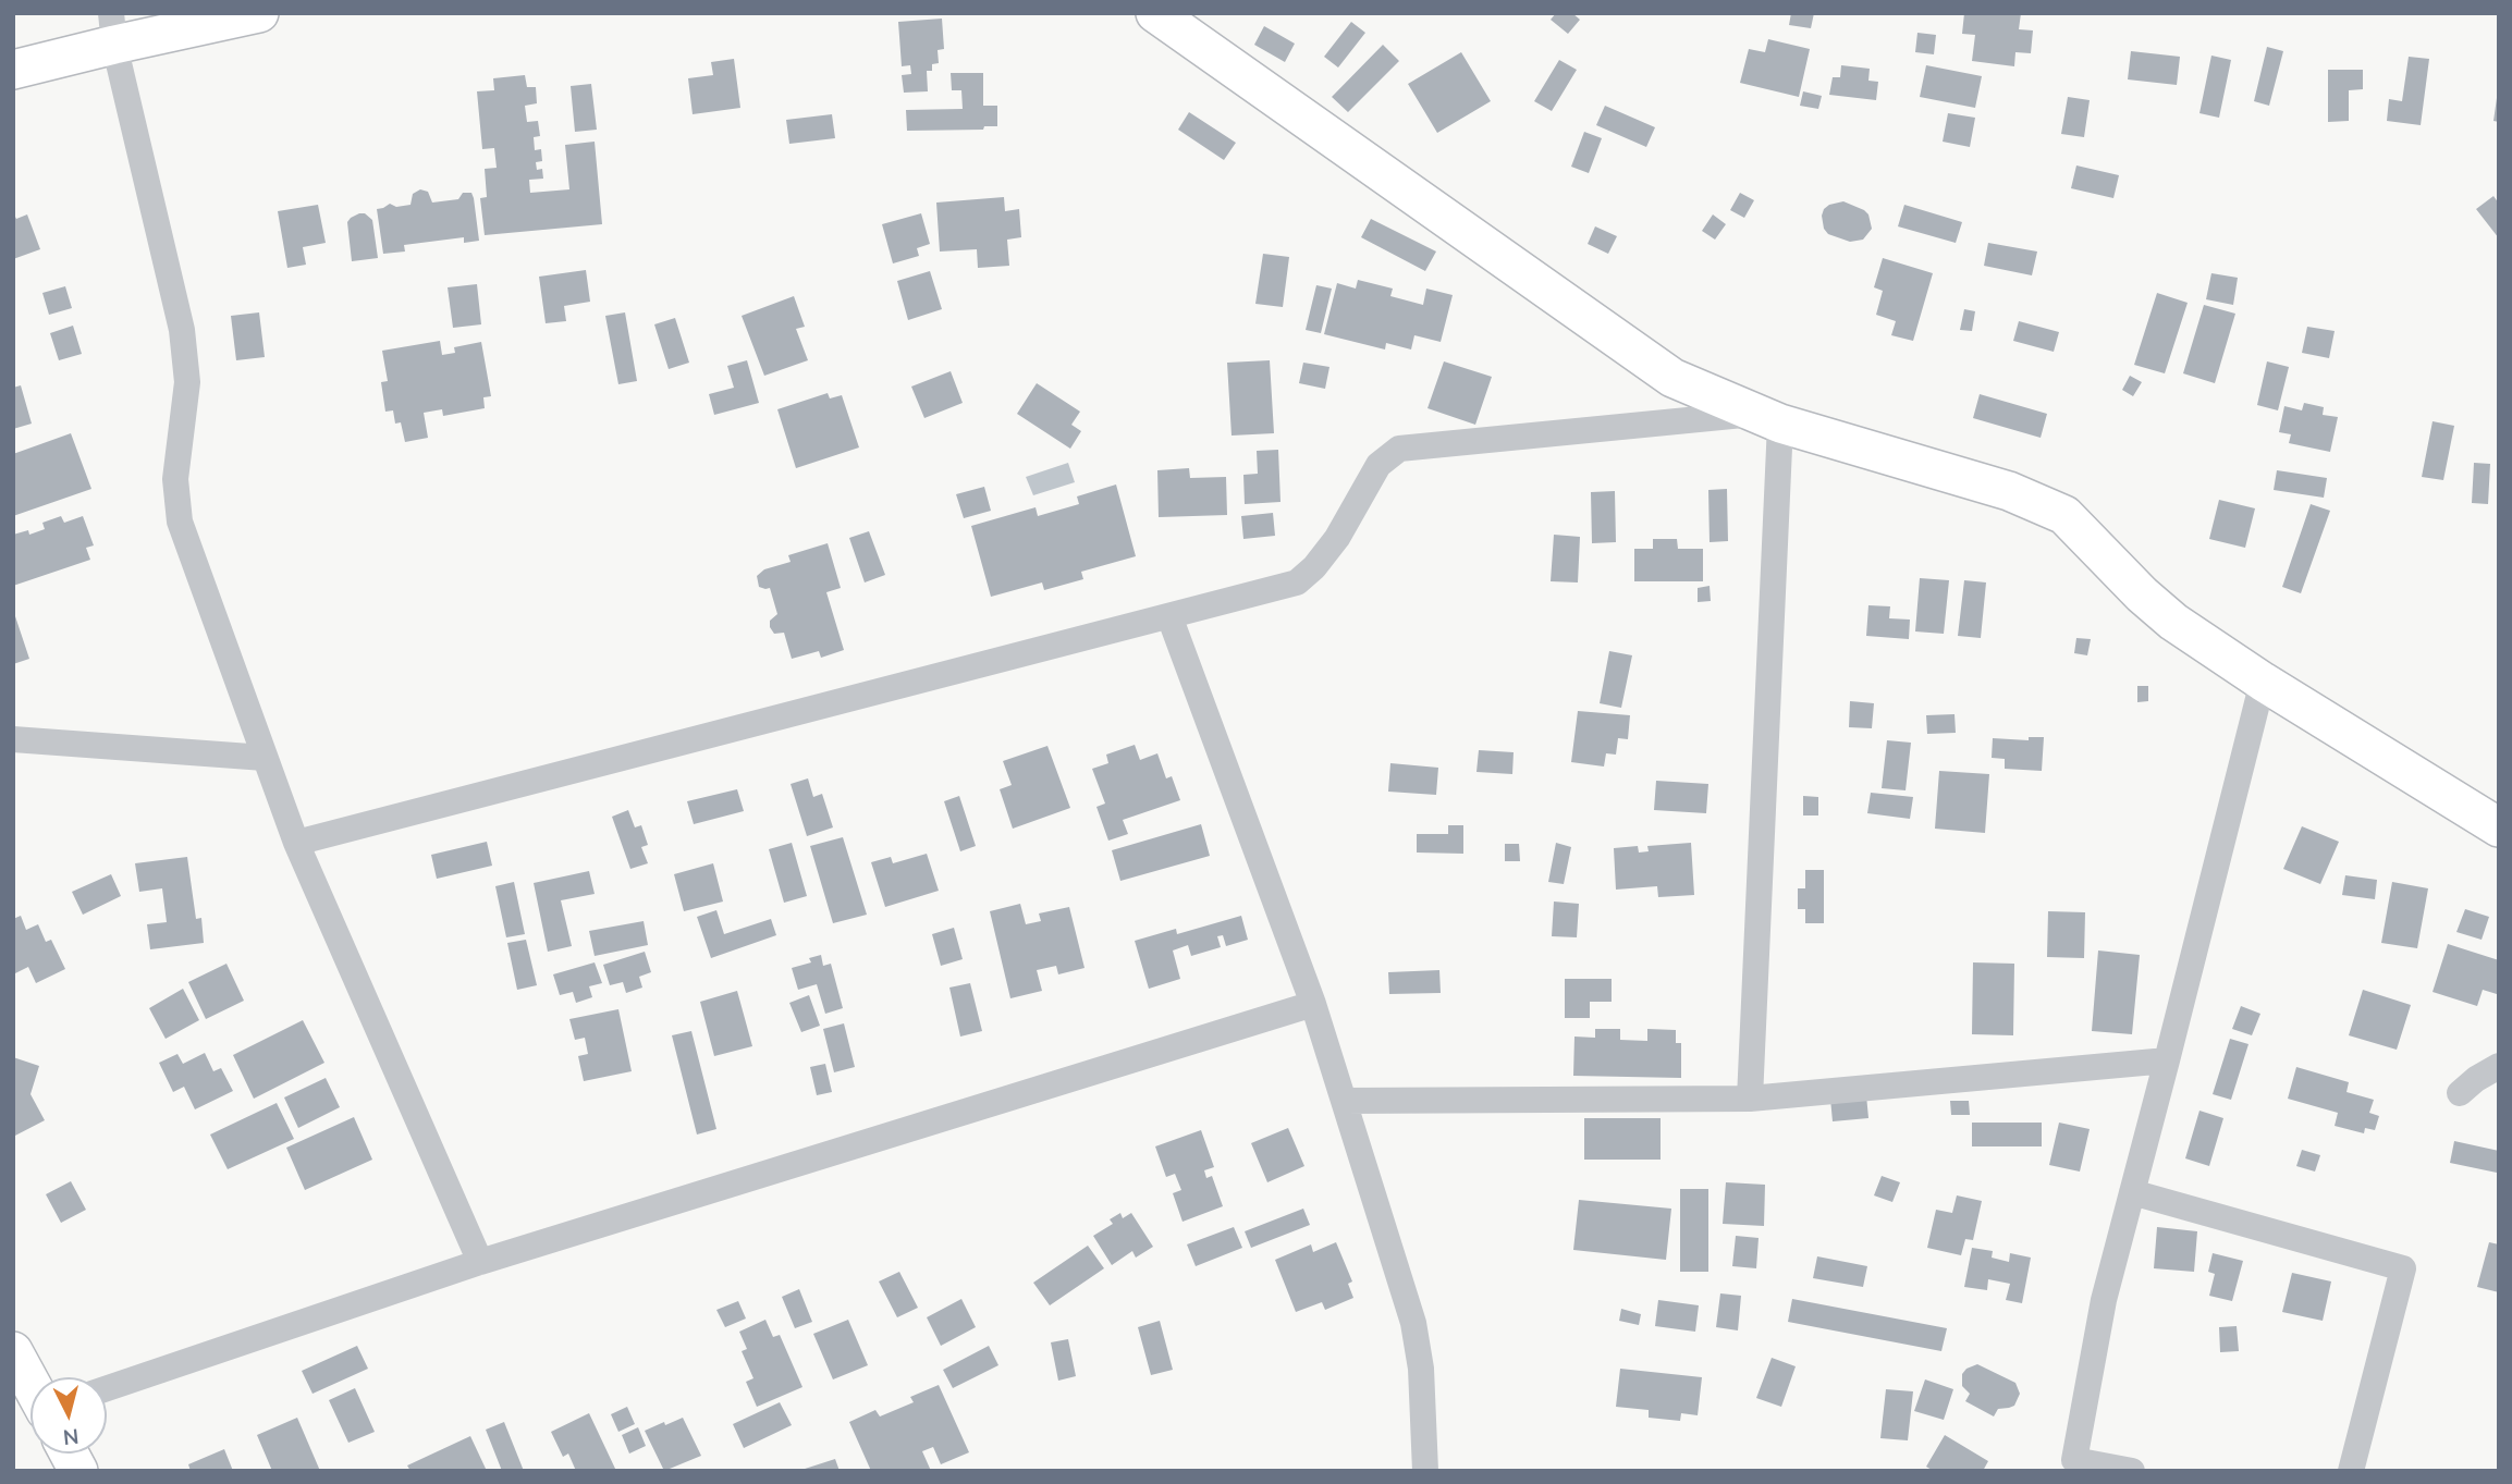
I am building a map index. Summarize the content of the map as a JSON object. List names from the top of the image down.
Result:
{
  "north": "bottom"
}
